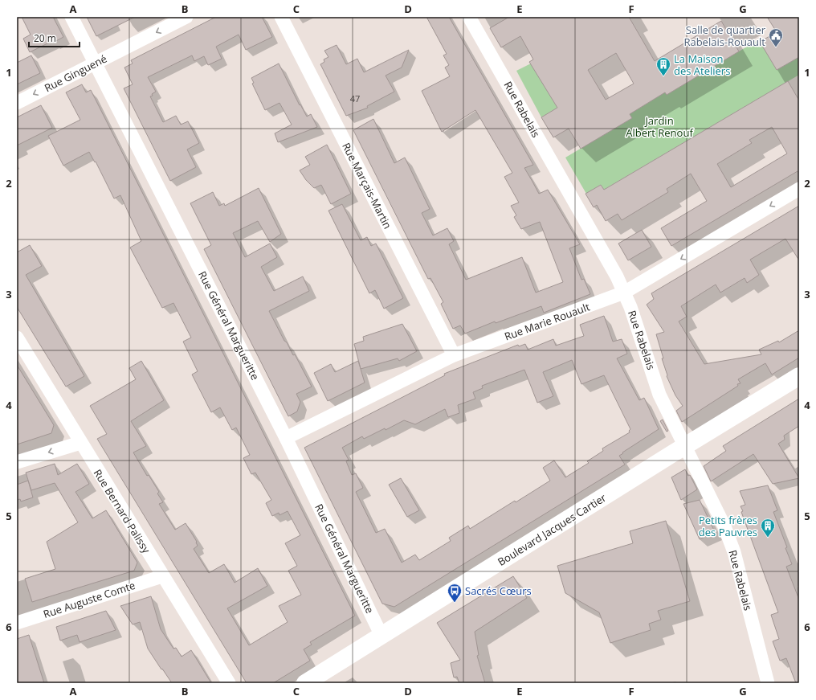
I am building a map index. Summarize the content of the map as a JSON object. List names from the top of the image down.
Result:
{
  "streets": {
    "street": [
      "Rue Ginguené",
      "Rue Rabelais",
      "Rue Marçais-Martin",
      "Rue Marie Rouault",
      "Rue Général Margueritte",
      "Rue Bernard Palissy",
      "Boulevard Jacques Cartier",
      "Rue Auguste Comte"
    ]
  },
  "crossings": [
    ["Rue Ginguené", "Rue Général Margueritte"],
    ["Rue Rabelais", "Rue Marie Rouault"],
    ["Rue Rabelais", "Boulevard Jacques Cartier"],
    ["Rue Marçais-Martin", "Rue Marie Rouault"],
    ["Rue Marie Rouault", "Rue Général Margueritte"],
    ["Rue Général Margueritte", "Boulevard Jacques Cartier"],
    ["Rue Bernard Palissy", "Rue Auguste Comte"]
  ],
  "one_way": ["Rue Ginguené", "Rue Marie Rouault"],
  "parks": ["Jardin Albert Renouf"],
  "places": {
    "public building": ["Salle de quartier Rabelais-Rouault"],
    "building": ["La Maison des Ateliers", "Petits frères des Pauvres"],
    "bus stop": ["Sacrés Cœurs"]
  },
  "house_numbers": ["47"],
  "scale_bar": "20 m",
  "grid": {
    "columns": [
      "A",
      "B",
      "C",
      "D",
      "E",
      "F",
      "G"
    ],
    "rows": [
      "1",
      "2",
      "3",
      "4",
      "5",
      "6"
    ]
  }
}
